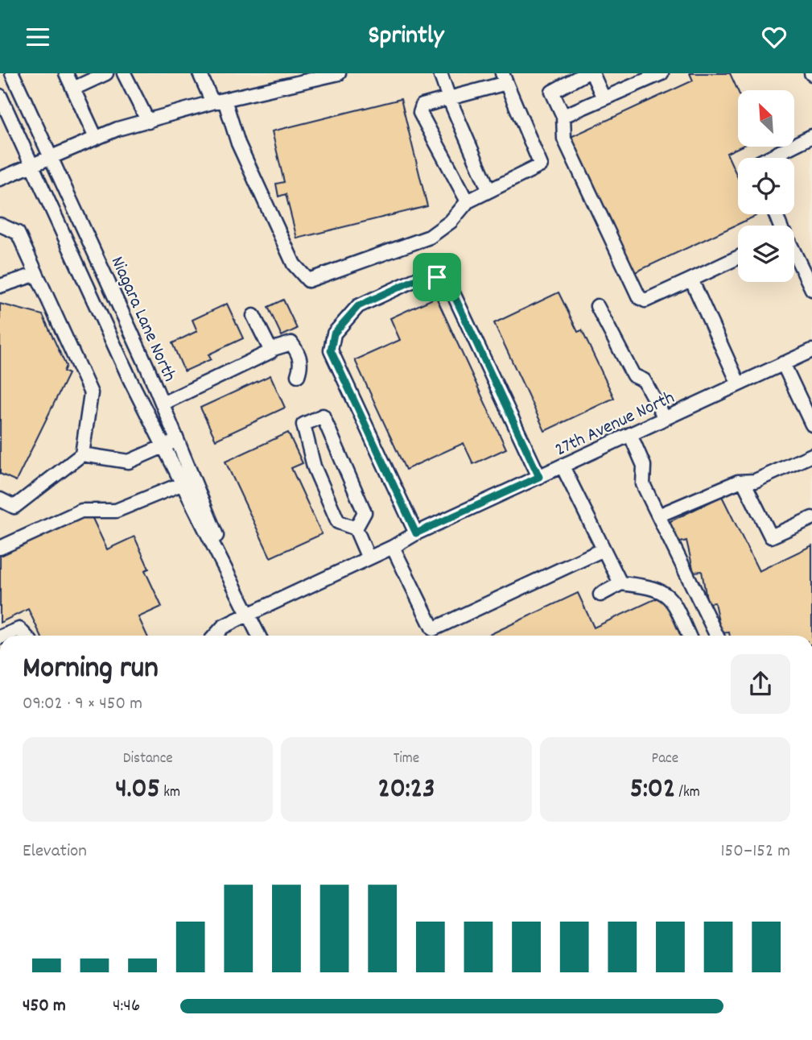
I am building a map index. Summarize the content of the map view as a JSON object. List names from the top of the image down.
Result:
{
  "streets": {
    "street": ["Niagara Lane North", "27th Avenue North"]
  },
  "crossings": [
    ["Niagara Lane North", "27th Avenue North"]
  ],
  "north": "top left",
  "page": {
    "header": "Sprintly",
    "heading": ["Morning run", "09:02 · 9 × 450 m"],
    "stats": [
      ["Distance", "4.05 km"],
      ["Time", "20:23"],
      ["Pace", "5:02 /km"]
    ],
    "chart": ["Elevation", "150–152 m"],
    "list": [
      {
        "name": "450 m",
        "note": "4:46"
      }
    ]
  }
}
